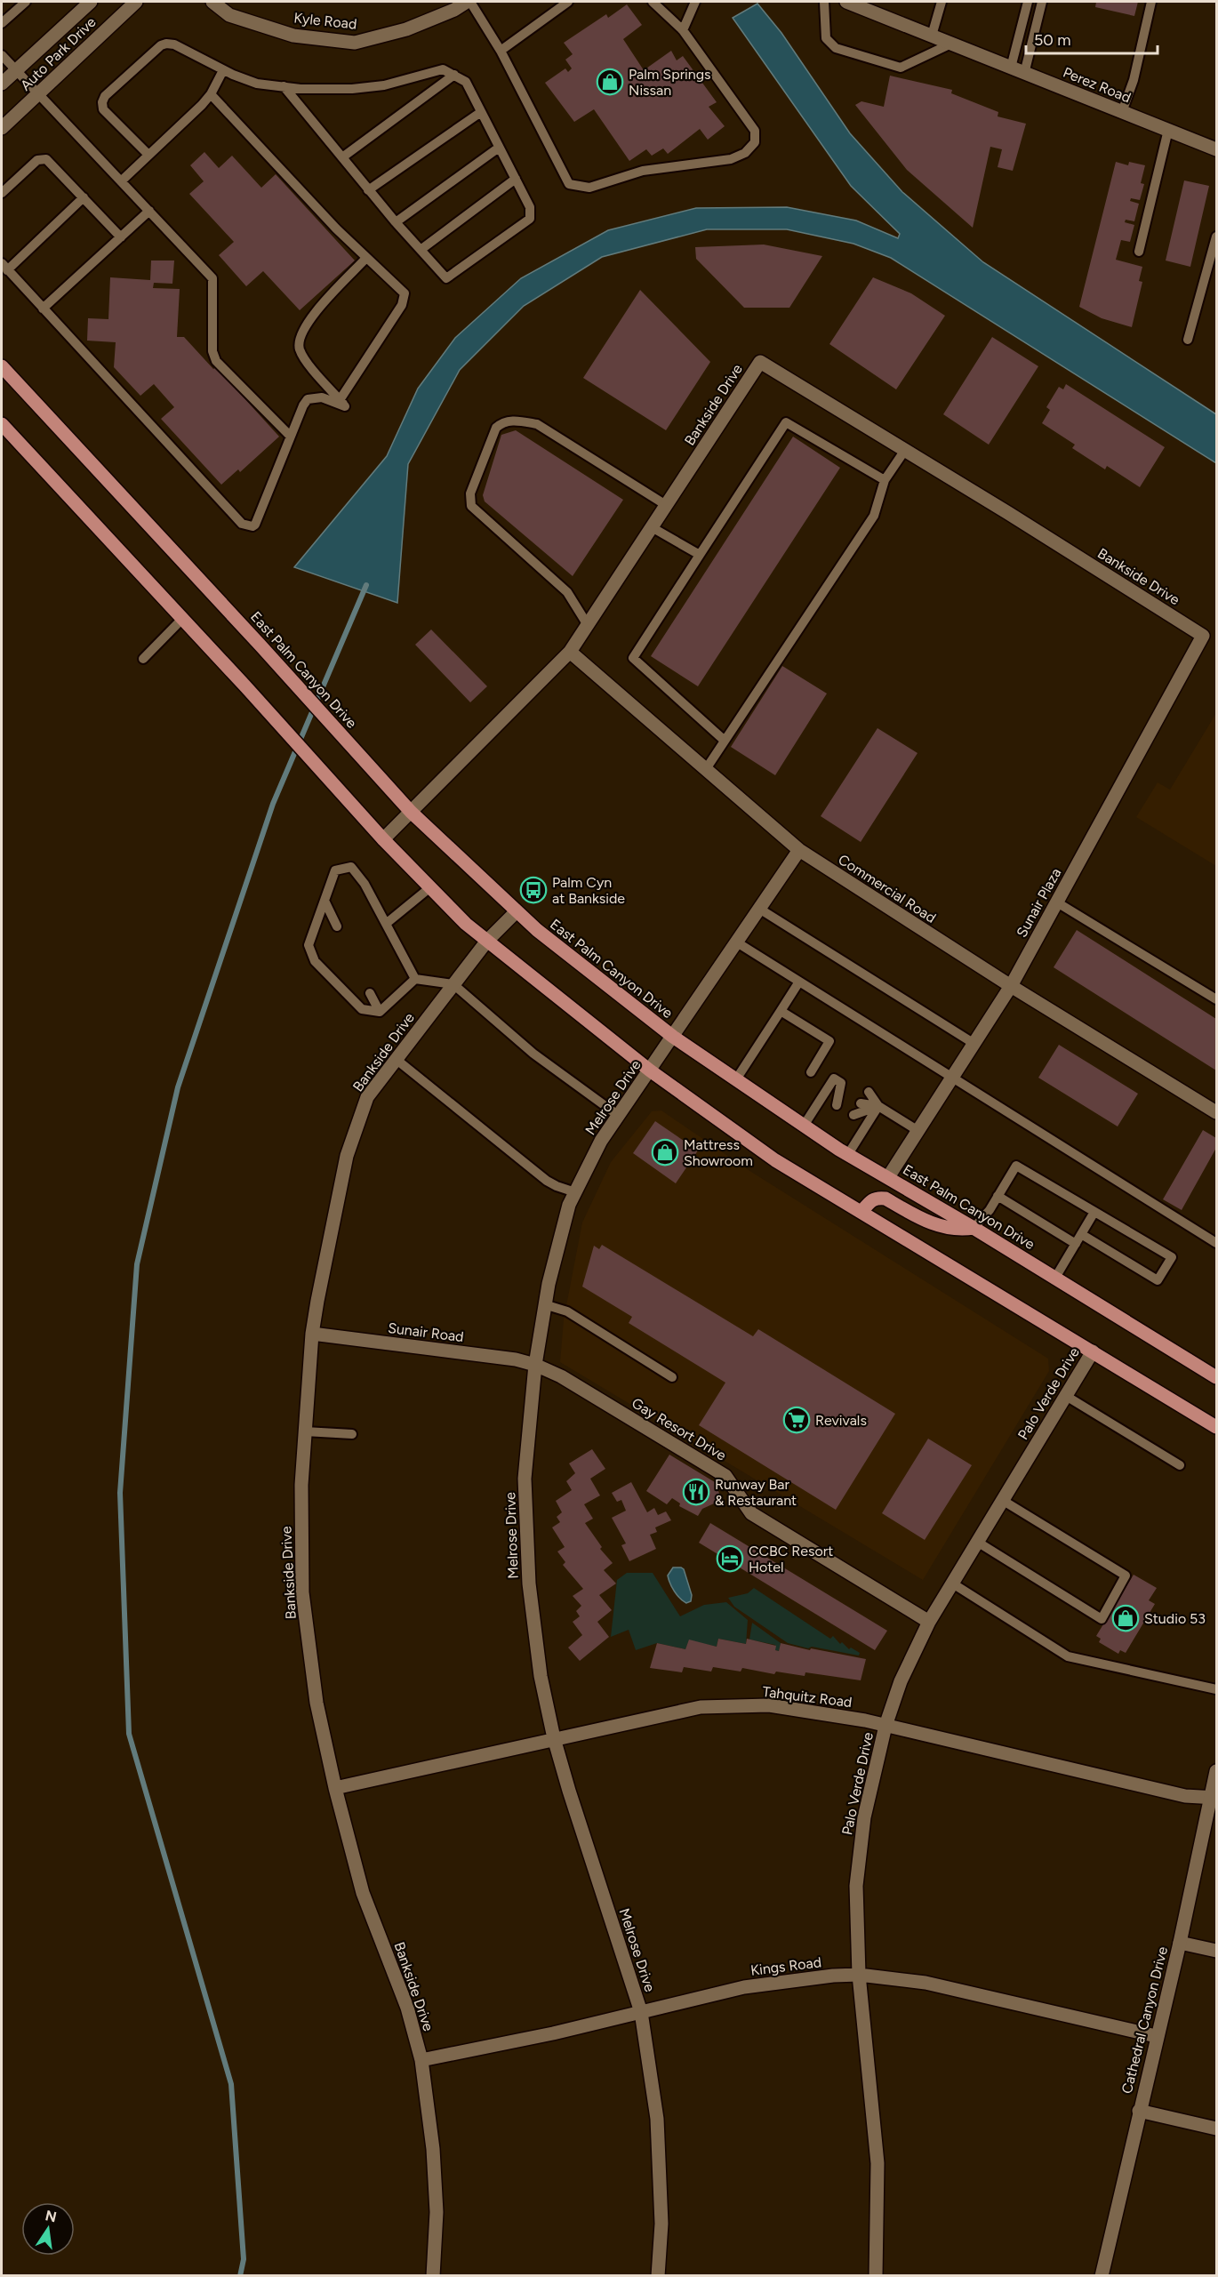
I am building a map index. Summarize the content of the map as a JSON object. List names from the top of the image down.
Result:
{
  "streets": {
    "main road": ["East Palm Canyon Drive"],
    "street": [
      "Kyle Road",
      "Auto Park Drive",
      "Perez Road",
      "Bankside Drive",
      "Commercial Road",
      "Sunair Plaza",
      "Melrose Drive",
      "Sunair Road",
      "Palo Verde Drive",
      "Gay Resort Drive",
      "Tahquitz Road",
      "Kings Road",
      "Cathedral Canyon Drive"
    ]
  },
  "crossings": [
    ["Bankside Drive", "East Palm Canyon Drive"],
    ["Bankside Drive", "Commercial Road"],
    ["Bankside Drive", "Sunair Plaza"],
    ["Bankside Drive", "Sunair Road"],
    ["Bankside Drive", "Tahquitz Road"],
    ["Bankside Drive", "Kings Road"],
    ["East Palm Canyon Drive", "Sunair Plaza"],
    ["East Palm Canyon Drive", "Melrose Drive"],
    ["Commercial Road", "Sunair Plaza"],
    ["Commercial Road", "Melrose Drive"],
    ["Melrose Drive", "Sunair Road"],
    ["Melrose Drive", "Gay Resort Drive"],
    ["Melrose Drive", "Tahquitz Road"],
    ["Melrose Drive", "Kings Road"],
    ["Sunair Road", "Gay Resort Drive"],
    ["Palo Verde Drive", "Gay Resort Drive"],
    ["Palo Verde Drive", "Tahquitz Road"],
    ["Palo Verde Drive", "Kings Road"],
    ["Tahquitz Road", "Cathedral Canyon Drive"],
    ["Kings Road", "Cathedral Canyon Drive"]
  ],
  "places": {
    "shop": ["Palm Springs Nissan", "Mattress Showroom", "Studio 53"],
    "bus stop": ["Palm Cyn at Bankside"],
    "supermarket": ["Revivals"],
    "restaurant": ["Runway Bar & Restaurant"],
    "hotel": ["CCBC Resort Hotel"]
  },
  "scale_bar": "50 m",
  "north": "top"
}
